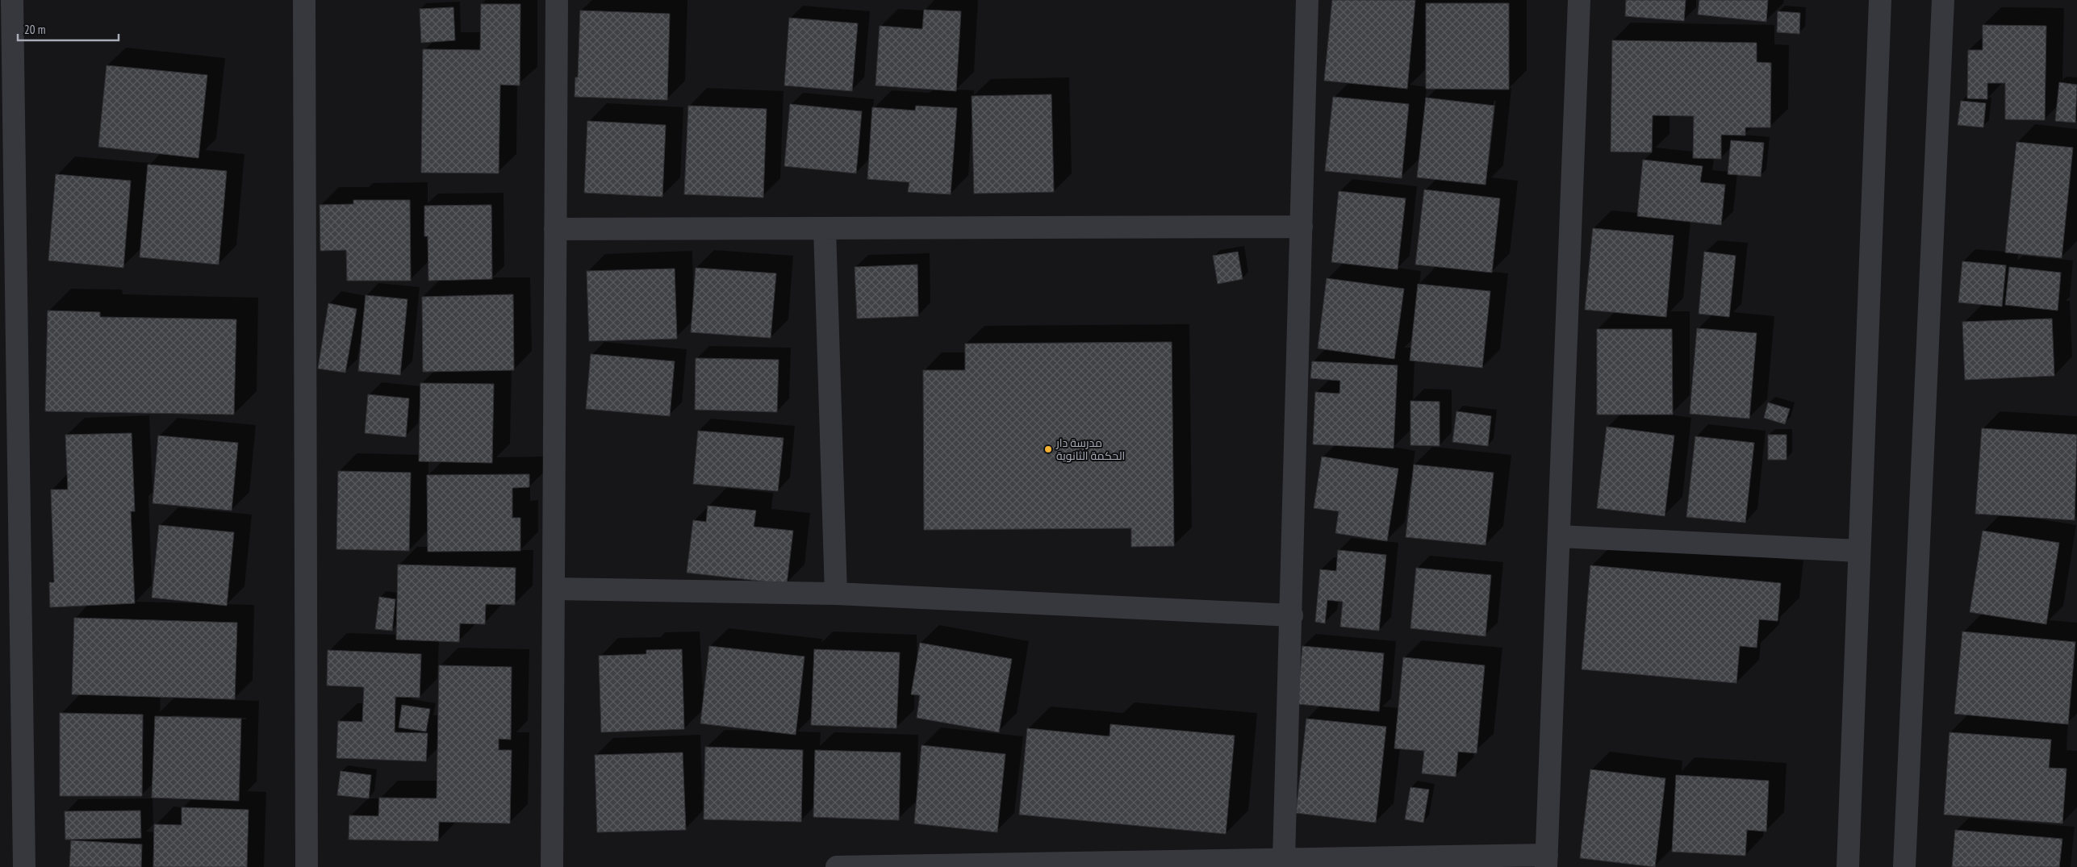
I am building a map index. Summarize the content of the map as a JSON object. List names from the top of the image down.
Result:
{
  "places": ["مدرسة دار الحكمة الثانوية"],
  "scale_bar": "20 m"
}
